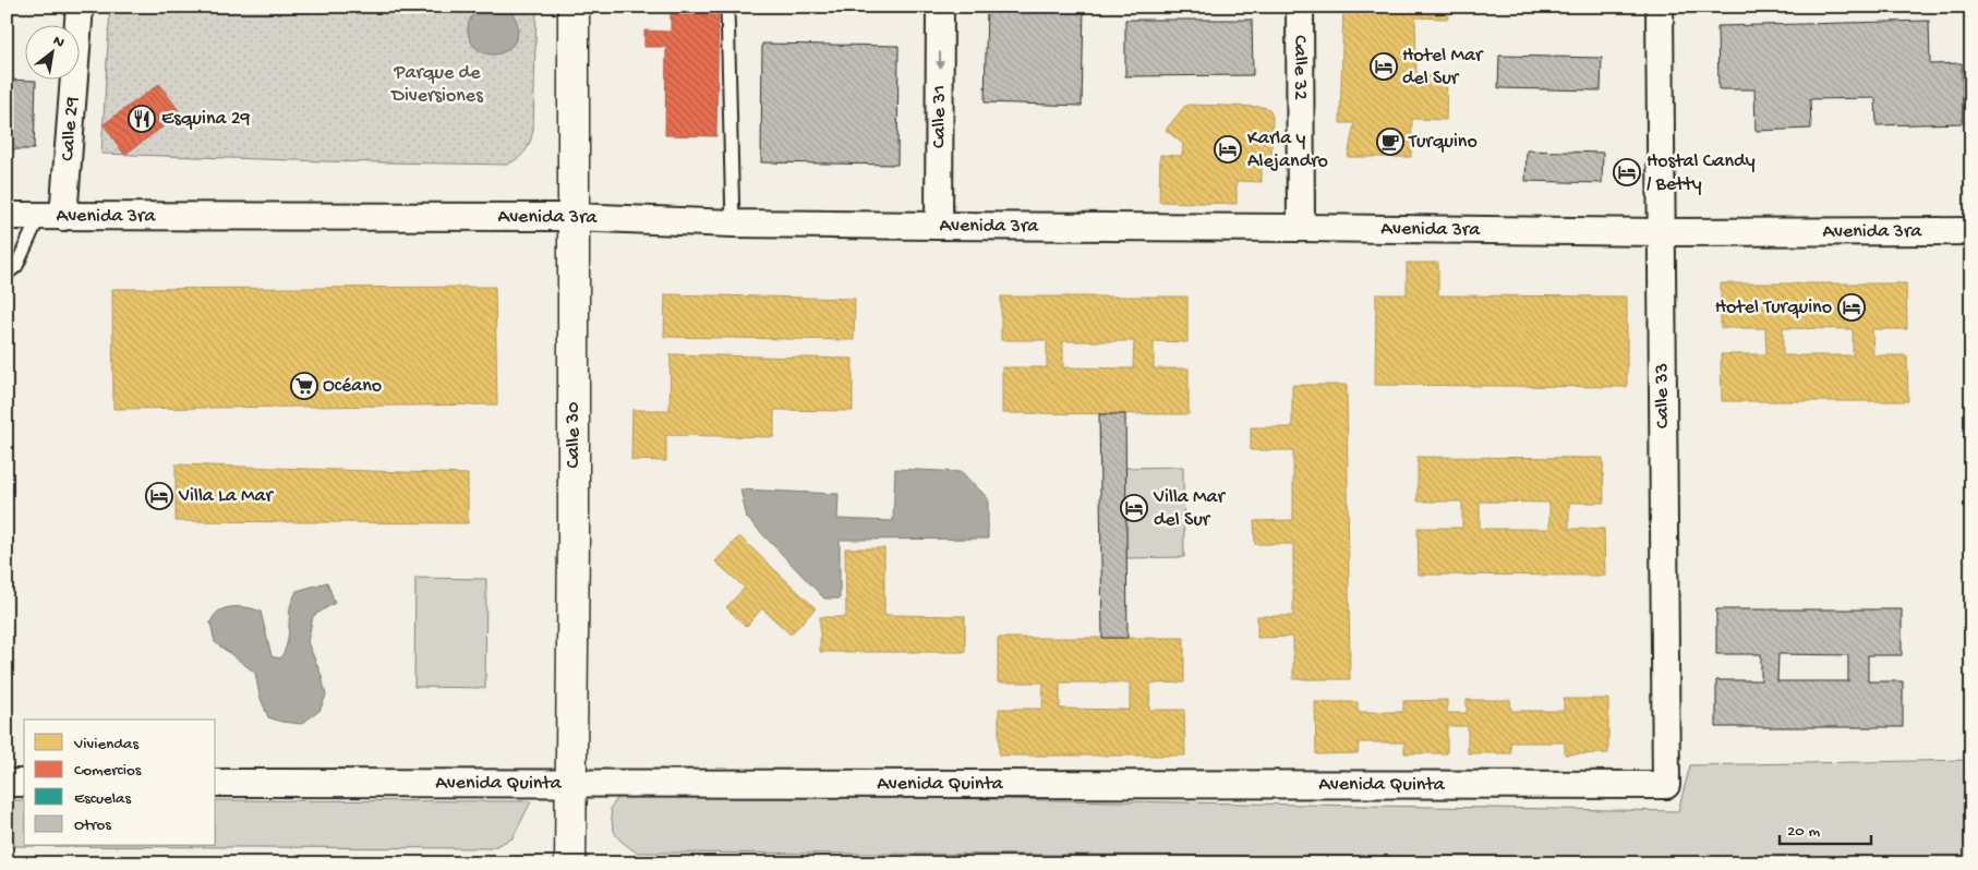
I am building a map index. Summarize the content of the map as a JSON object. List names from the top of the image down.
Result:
{
  "streets": {
    "street": [
      "Calle 32",
      "Calle 31",
      "Calle 29",
      "Avenida 3ra",
      "Calle 33",
      "Calle 30",
      "Avenida Quinta"
    ]
  },
  "crossings": [
    ["Calle 32", "Avenida 3ra"],
    ["Calle 31", "Avenida 3ra"],
    ["Calle 29", "Avenida 3ra"],
    ["Avenida 3ra", "Calle 33"],
    ["Avenida 3ra", "Calle 30"],
    ["Calle 33", "Avenida Quinta"],
    ["Calle 30", "Avenida Quinta"]
  ],
  "one_way": ["Calle 31"],
  "parks": ["Parque de Diversiones"],
  "places": {
    "hotel": [
      "Hotel Mar del Sur",
      "Karla y Alejandro",
      "Hostal Candy / Betty",
      "Hotel Turquino",
      "Villa La Mar",
      "Villa Mar del Sur"
    ],
    "restaurant": ["Esquina 29"],
    "cafe": ["Turquino"],
    "supermarket": ["Océano"]
  },
  "legend": [
    "Viviendas",
    "Comercios",
    "Escuelas",
    "Otros"
  ],
  "scale_bar": "20 m",
  "north": "top right"
}
